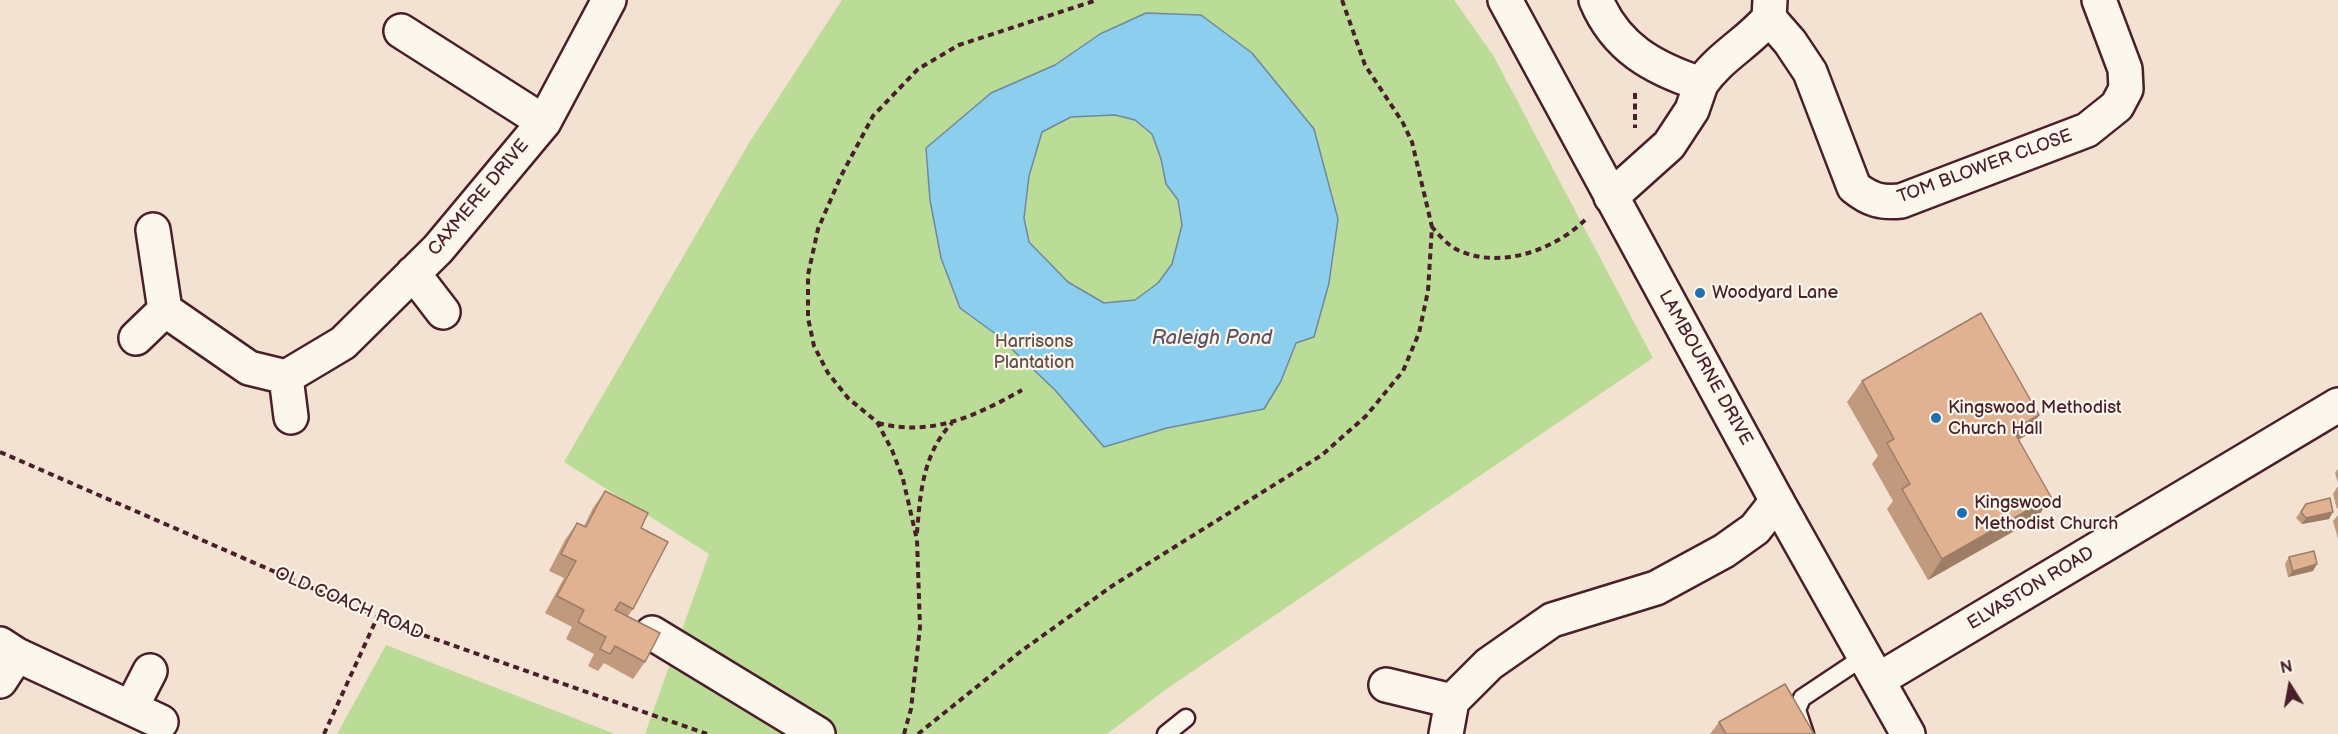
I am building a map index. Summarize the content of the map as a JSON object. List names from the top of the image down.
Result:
{
  "streets": {
    "street": [
      "TOM BLOWER CLOSE",
      "CAXMERE DRIVE",
      "LAMBOURNE DRIVE",
      "ELVASTON ROAD"
    ],
    "path": ["OLD COACH ROAD"]
  },
  "crossings": [
    ["LAMBOURNE DRIVE", "ELVASTON ROAD"]
  ],
  "water": ["Raleigh Pond"],
  "parks": ["Harrisons Plantation"],
  "places": ["Woodyard Lane", "Kingswood Methodist Church Hall", "Kingswood Methodist Church"],
  "north": "top"
}
